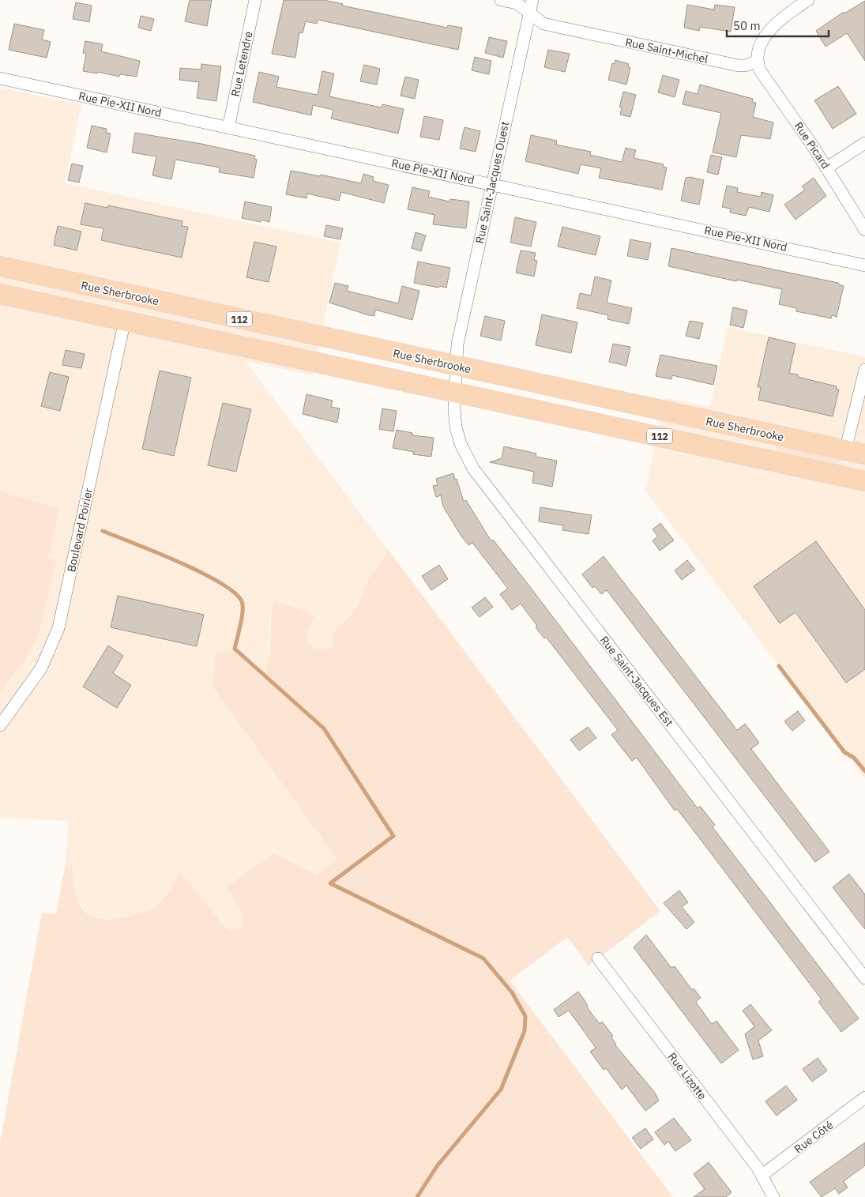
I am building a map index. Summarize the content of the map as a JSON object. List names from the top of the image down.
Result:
{
  "streets": {
    "main road": ["Rue Sherbrooke", "112"],
    "street": [
      "Rue Saint-Michel",
      "Rue Letendre",
      "Rue Pie-XII Nord",
      "Rue Picard",
      "Rue Saint-Jacques Ouest",
      "Boulevard Poirier",
      "Rue Saint-Jacques Est",
      "Rue Lizotte",
      "Rue Côté"
    ]
  },
  "crossings": [
    ["Rue Saint-Michel", "Rue Picard"],
    ["Rue Saint-Michel", "Rue Saint-Jacques Ouest"],
    ["Rue Letendre", "Rue Pie-XII Nord"],
    ["Rue Pie-XII Nord", "Rue Saint-Jacques Ouest"],
    ["Rue Saint-Jacques Ouest", "Rue Sherbrooke"],
    ["Rue Saint-Jacques Ouest", "Rue Saint-Jacques Est"],
    ["Rue Sherbrooke", "Rue Saint-Jacques Est"],
    ["112", "Boulevard Poirier"],
    ["112", "Rue Saint-Jacques Est"],
    ["Rue Lizotte", "Rue Côté"]
  ],
  "scale_bar": "50 m"
}
